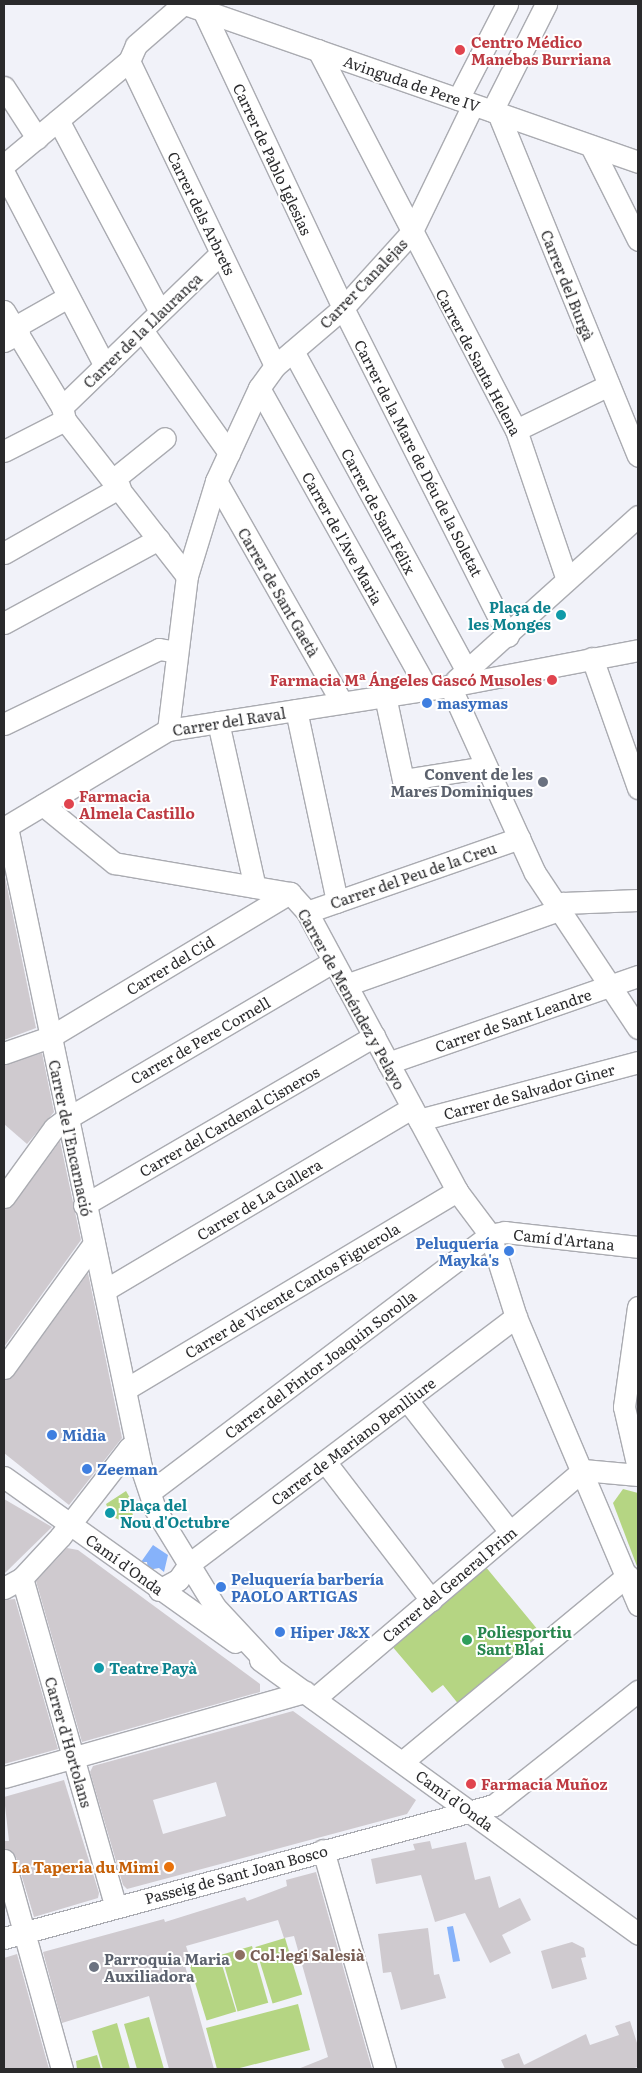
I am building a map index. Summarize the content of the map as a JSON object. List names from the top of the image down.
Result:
{
  "streets": {
    "street": [
      "Avinguda de Pere IV",
      "Carrer de Pablo Iglesias",
      "Carrer dels Arbrets",
      "Carrer Canalejas",
      "Carrer del Burgà",
      "Carrer de la Llaurança",
      "Carrer de Santa Helena",
      "Carrer de la Mare de Déu de la Soletat",
      "Carrer de Sant Félix",
      "Carrer de l'Ave Maria",
      "Carrer de Sant Gaetà",
      "Carrer del Raval",
      "Carrer del Peu de la Creu",
      "Carrer del Cid",
      "Carrer de Menéndez y Pelayo",
      "Carrer de Sant Leandre",
      "Carrer de Pere Cornell",
      "Carrer de Salvador Giner",
      "Carrer del Cardenal Cisneros",
      "Carrer de l'Encarnació",
      "Carrer de La Gallera",
      "Camí d'Artana",
      "Carrer de Vicente Cantos Figuerola",
      "Carrer del Pintor Joaquín Sorolla",
      "Carrer de Mariano Benlliure",
      "Camí d'Onda",
      "Carrer del General Prim",
      "Carrer d'Hortolans",
      "Passeig de Sant Joan Bosco"
    ]
  },
  "crossings": [
    ["Avinguda de Pere IV", "Carrer de Pablo Iglesias"],
    ["Avinguda de Pere IV", "Carrer Canalejas"],
    ["Avinguda de Pere IV", "Carrer del Burgà"],
    ["Avinguda de Pere IV", "Carrer de Santa Helena"],
    ["Carrer de Pablo Iglesias", "Carrer Canalejas"],
    ["Carrer de Pablo Iglesias", "Carrer de la Mare de Déu de la Soletat"],
    ["Carrer dels Arbrets", "Carrer Canalejas"],
    ["Carrer dels Arbrets", "Carrer de la Llaurança"],
    ["Carrer Canalejas", "Carrer del Burgà"],
    ["Carrer Canalejas", "Carrer de Santa Helena"],
    ["Carrer Canalejas", "Carrer de la Mare de Déu de la Soletat"],
    ["Carrer Canalejas", "Carrer de Sant Félix"],
    ["Carrer Canalejas", "Carrer de l'Ave Maria"],
    ["Carrer Canalejas", "Carrer de Sant Gaetà"],
    ["Carrer Canalejas", "Carrer del Raval"],
    ["Carrer de l'Ave Maria", "Carrer del Raval"],
    ["Carrer de Sant Gaetà", "Carrer del Raval"],
    ["Carrer del Raval", "Carrer de Menéndez y Pelayo"],
    ["Carrer del Raval", "Carrer de l'Encarnació"],
    ["Carrer del Peu de la Creu", "Carrer de Menéndez y Pelayo"],
    ["Carrer del Cid", "Carrer de Menéndez y Pelayo"],
    ["Carrer del Cid", "Carrer de l'Encarnació"],
    ["Carrer de Menéndez y Pelayo", "Carrer de Sant Leandre"],
    ["Carrer de Menéndez y Pelayo", "Carrer de Pere Cornell"],
    ["Carrer de Menéndez y Pelayo", "Carrer de Salvador Giner"],
    ["Carrer de Menéndez y Pelayo", "Carrer del Cardenal Cisneros"],
    ["Carrer de Menéndez y Pelayo", "Carrer de La Gallera"],
    ["Carrer de Menéndez y Pelayo", "Camí d'Artana"],
    ["Carrer de Menéndez y Pelayo", "Carrer de Vicente Cantos Figuerola"],
    ["Carrer de Menéndez y Pelayo", "Carrer del Pintor Joaquín Sorolla"],
    ["Carrer de Menéndez y Pelayo", "Carrer de Mariano Benlliure"],
    ["Carrer de Menéndez y Pelayo", "Carrer del General Prim"],
    ["Carrer de Pere Cornell", "Carrer de l'Encarnació"],
    ["Carrer de Salvador Giner", "Carrer de La Gallera"],
    ["Carrer del Cardenal Cisneros", "Carrer de l'Encarnació"],
    ["Carrer de l'Encarnació", "Carrer de La Gallera"],
    ["Carrer de l'Encarnació", "Carrer de Vicente Cantos Figuerola"],
    ["Camí d'Artana", "Carrer del Pintor Joaquín Sorolla"],
    ["Carrer de Mariano Benlliure", "Camí d'Onda"],
    ["Camí d'Onda", "Carrer del General Prim"],
    ["Camí d'Onda", "Passeig de Sant Joan Bosco"],
    ["Carrer d'Hortolans", "Passeig de Sant Joan Bosco"]
  ],
  "places": [
    "Centro Médico Manebas Burriana",
    "Plaça de les Monges",
    "Farmacia Mª Ángeles Gascó Musoles",
    "masymas",
    "Convent de les Mares Dominiques",
    "Farmacia Almela Castillo",
    "Peluquería Mayka's",
    "Midia",
    "Zeeman",
    "Plaça del Nou d'Octubre",
    "Peluquería barbería PAOLO ARTIGAS",
    "Hiper J&X",
    "Poliesportiu Sant Blai",
    "Teatre Payà",
    "Farmacia Muñoz",
    "La Taperia du Mimi",
    "Col·legi Salesià",
    "Parroquia Maria Auxiliadora"
  ]
}
